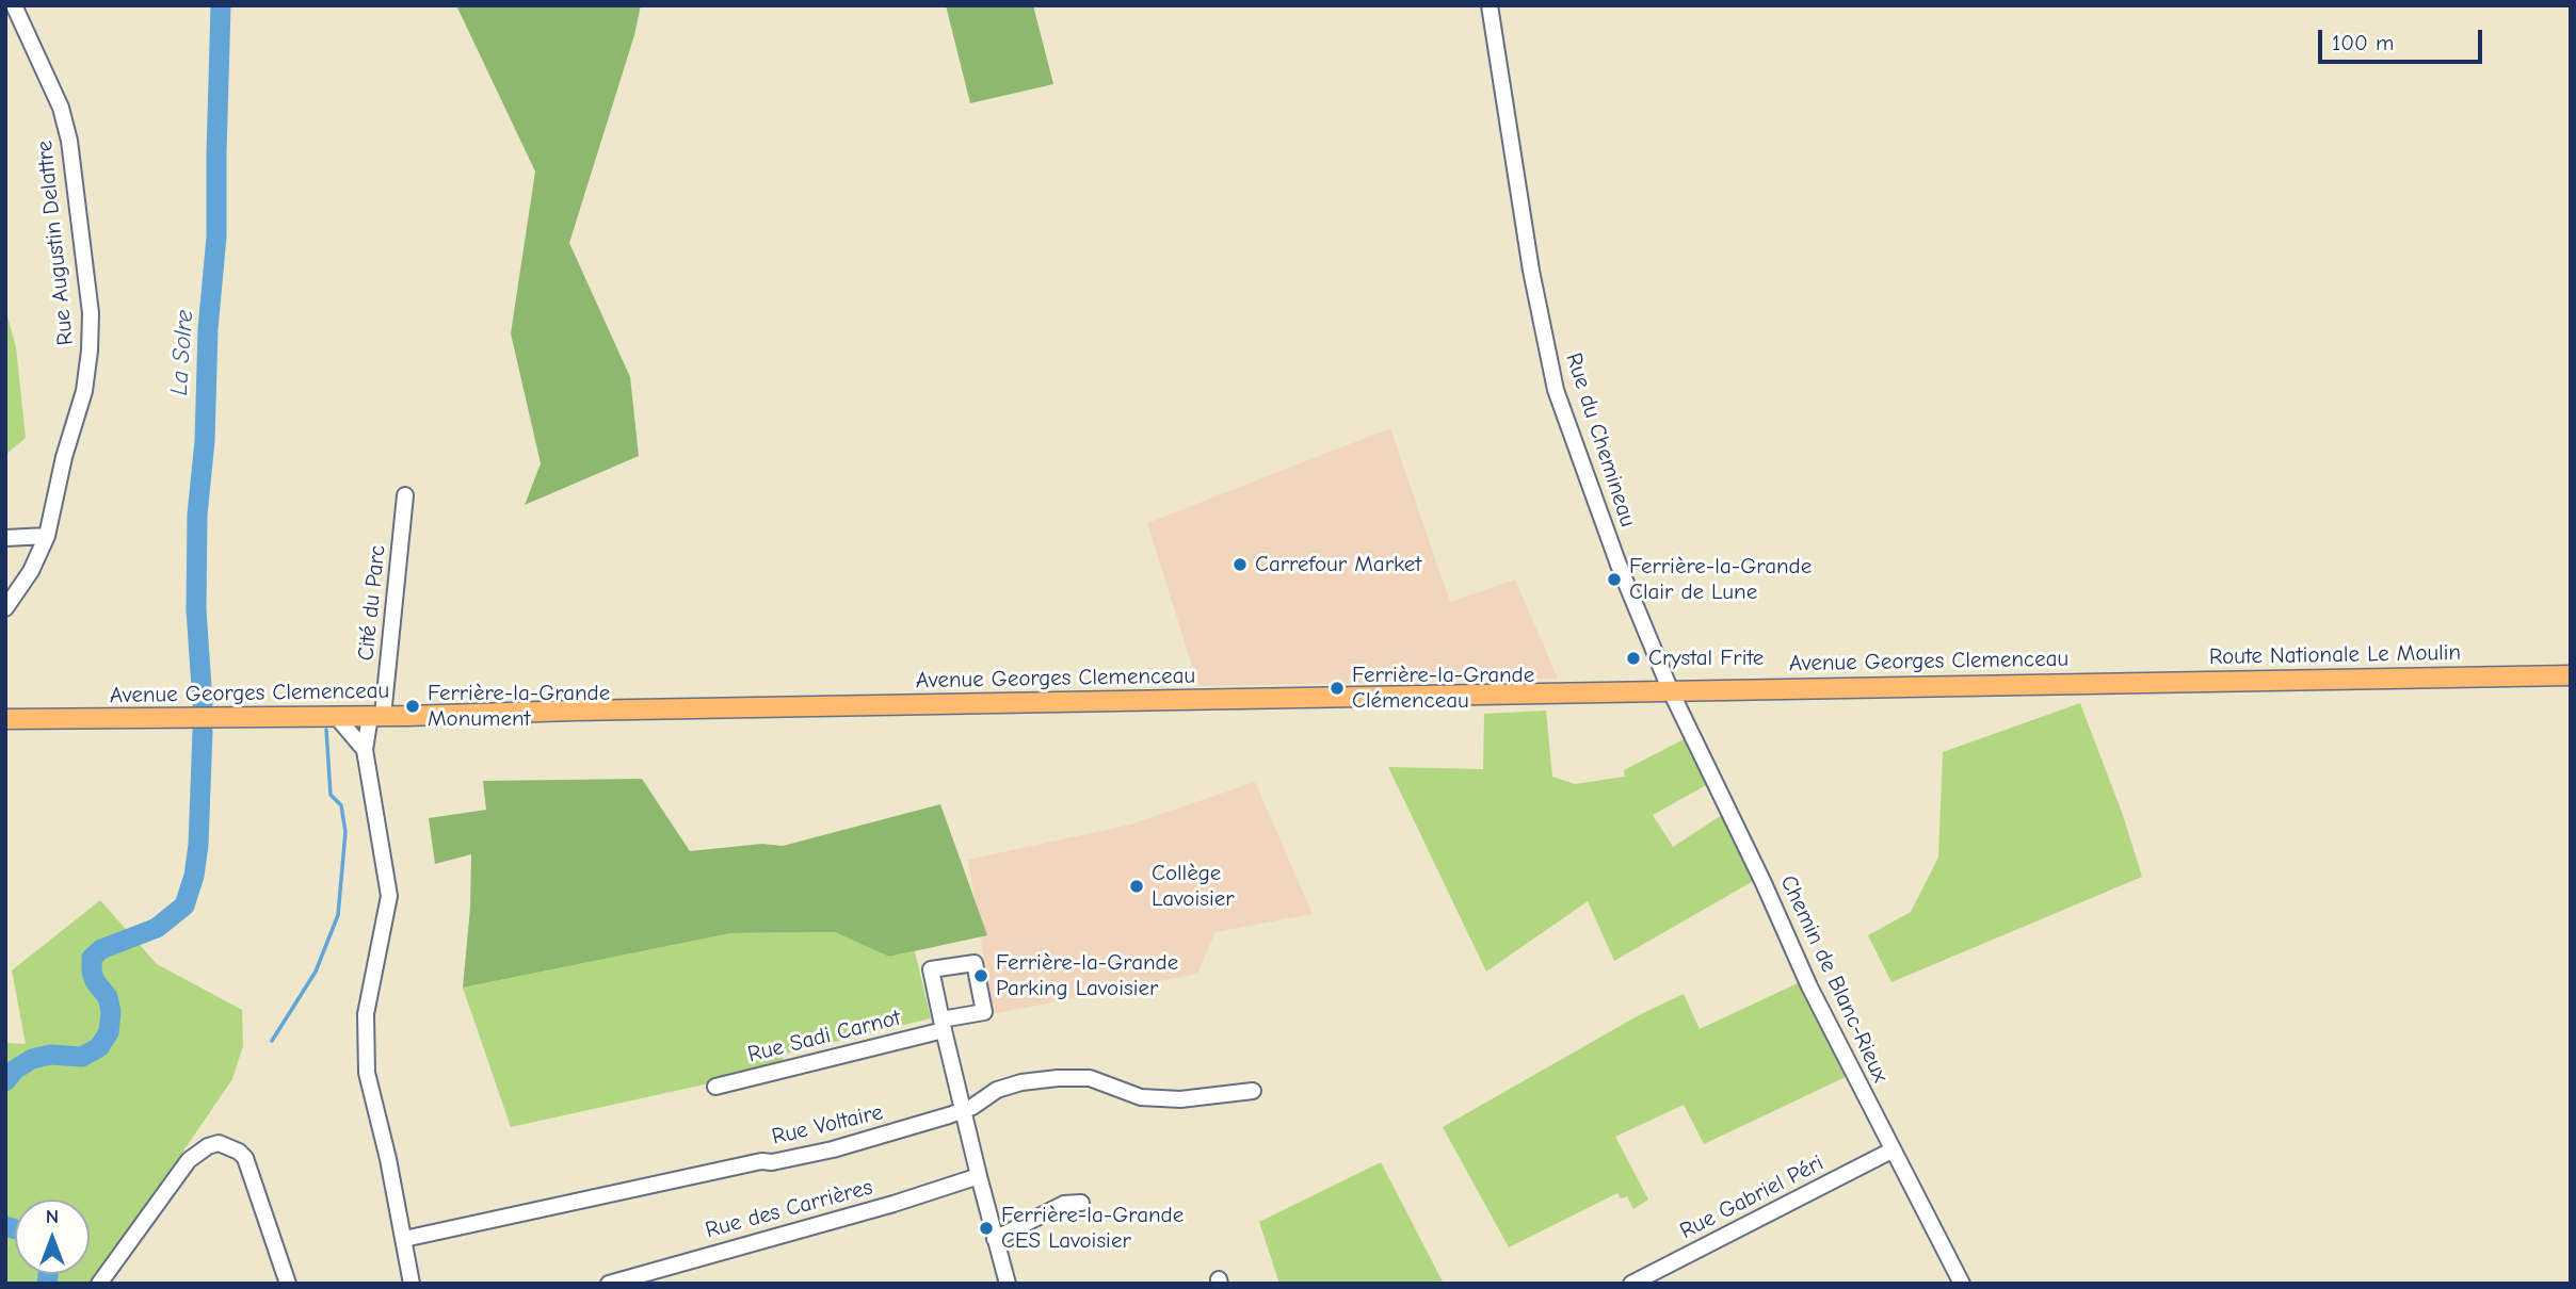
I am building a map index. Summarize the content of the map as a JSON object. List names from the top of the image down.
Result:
{
  "streets": {
    "main road": ["Route Nationale Le Moulin", "Avenue Georges Clemenceau"],
    "street": [
      "Rue Augustin Delattre",
      "Rue du Chemineau",
      "Cité du Parc",
      "Chemin de Blanc-Rieux",
      "Rue Sadi Carnot",
      "Rue Voltaire",
      "Rue Gabriel Péri",
      "Rue des Carrières"
    ]
  },
  "crossings": [
    ["Rue du Chemineau", "Avenue Georges Clemenceau"],
    ["Rue du Chemineau", "Chemin de Blanc-Rieux"],
    ["Cité du Parc", "Avenue Georges Clemenceau"],
    ["Route Nationale Le Moulin", "Avenue Georges Clemenceau"],
    ["Avenue Georges Clemenceau", "Chemin de Blanc-Rieux"],
    ["Chemin de Blanc-Rieux", "Rue Gabriel Péri"]
  ],
  "water": ["La Solre"],
  "places": [
    "Carrefour Market",
    "Ferrière-la-Grande Clair de Lune",
    "Crystal Frite",
    "Ferrière-la-Grande Clémenceau",
    "Ferrière-la-Grande Monument",
    "Collège Lavoisier",
    "Ferrière-la-Grande Parking Lavoisier",
    "Ferrière-la-Grande CES Lavoisier"
  ],
  "scale_bar": "100 m",
  "north": "top"
}
